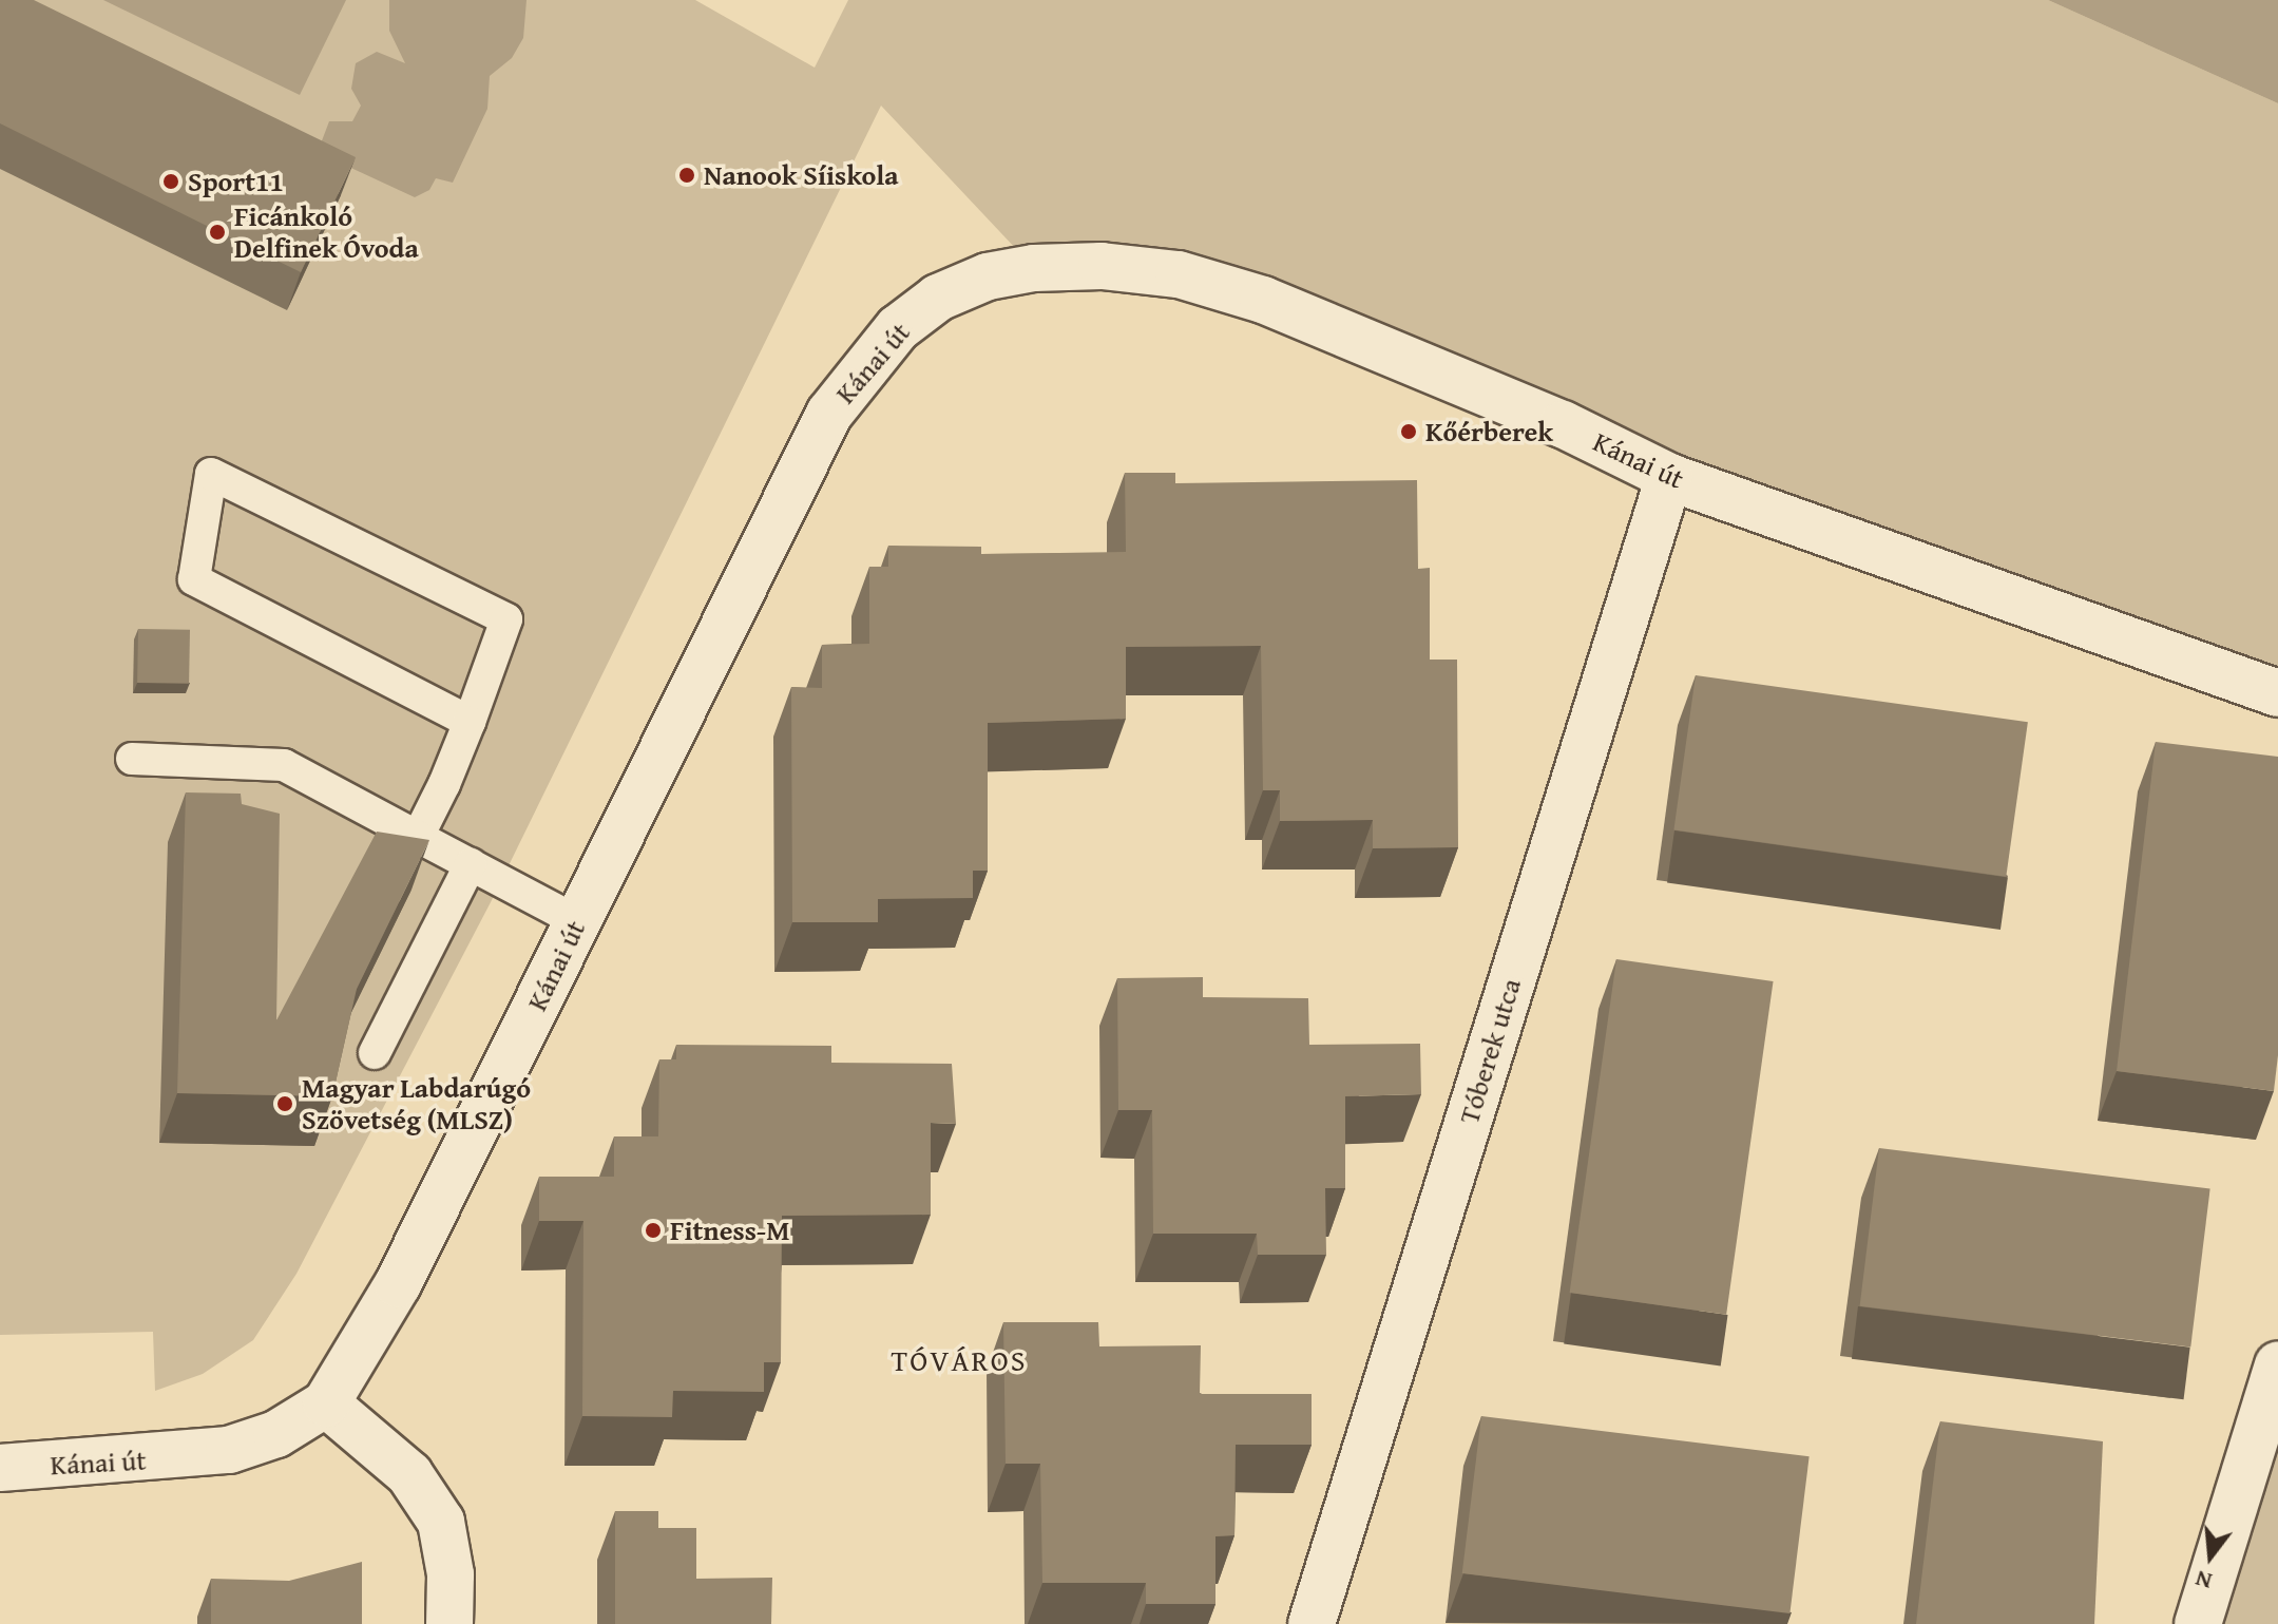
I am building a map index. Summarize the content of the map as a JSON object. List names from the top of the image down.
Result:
{
  "streets": {
    "street": ["Kánai út", "Tóberek utca"]
  },
  "crossings": [
    ["Kánai út", "Tóberek utca"]
  ],
  "districts": ["TÓVÁROS"],
  "places": [
    "Nanook Síiskola",
    "Sport11",
    "Ficánkoló Delfinek Óvoda",
    "Kőérberek",
    "Magyar Labdarúgó Szövetség (MLSZ)",
    "Fitness-M"
  ],
  "north": "bottom"
}
